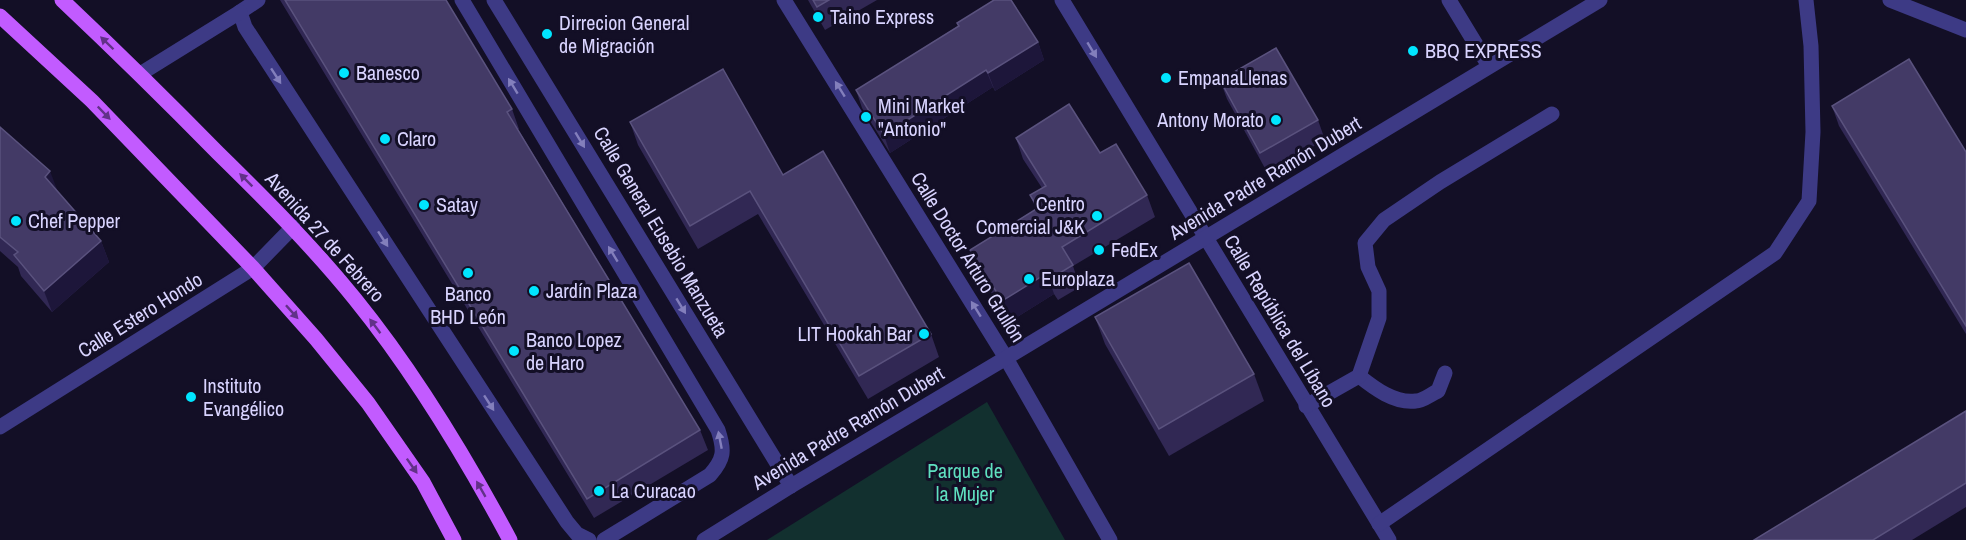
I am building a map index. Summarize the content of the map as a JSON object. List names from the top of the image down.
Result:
{
  "streets": {
    "main road": ["Avenida 27 de Febrero"],
    "street": [
      "Avenida Padre Ramón Dubert",
      "Calle General Eusebio Manzueta",
      "Calle Doctor Arturo Grullón",
      "Calle Estero Hondo",
      "Calle República del Líbano"
    ]
  },
  "crossings": [
    ["Avenida Padre Ramón Dubert", "Calle General Eusebio Manzueta"],
    ["Avenida Padre Ramón Dubert", "Calle Doctor Arturo Grullón"],
    ["Avenida Padre Ramón Dubert", "Calle República del Líbano"],
    ["Avenida 27 de Febrero", "Calle Estero Hondo"]
  ],
  "one_way": ["Calle General Eusebio Manzueta", "Calle Doctor Arturo Grullón", "Calle República del Líbano"],
  "parks": ["Parque de la Mujer"],
  "places": [
    "Taino Express",
    "Dirrecion General de Migración",
    "BBQ EXPRESS",
    "Banesco",
    "EmpanaLlenas",
    "Mini Market \"Antonio\"",
    "Antony Morato",
    "Claro",
    "Satay",
    "Centro Comercial J&K",
    "Chef Pepper",
    "FedEx",
    "Banco BHD León",
    "Europlaza",
    "Jardín Plaza",
    "LIT Hookah Bar",
    "Banco Lopez de Haro",
    "Instituto Evangélico",
    "La Curacao"
  ]
}
